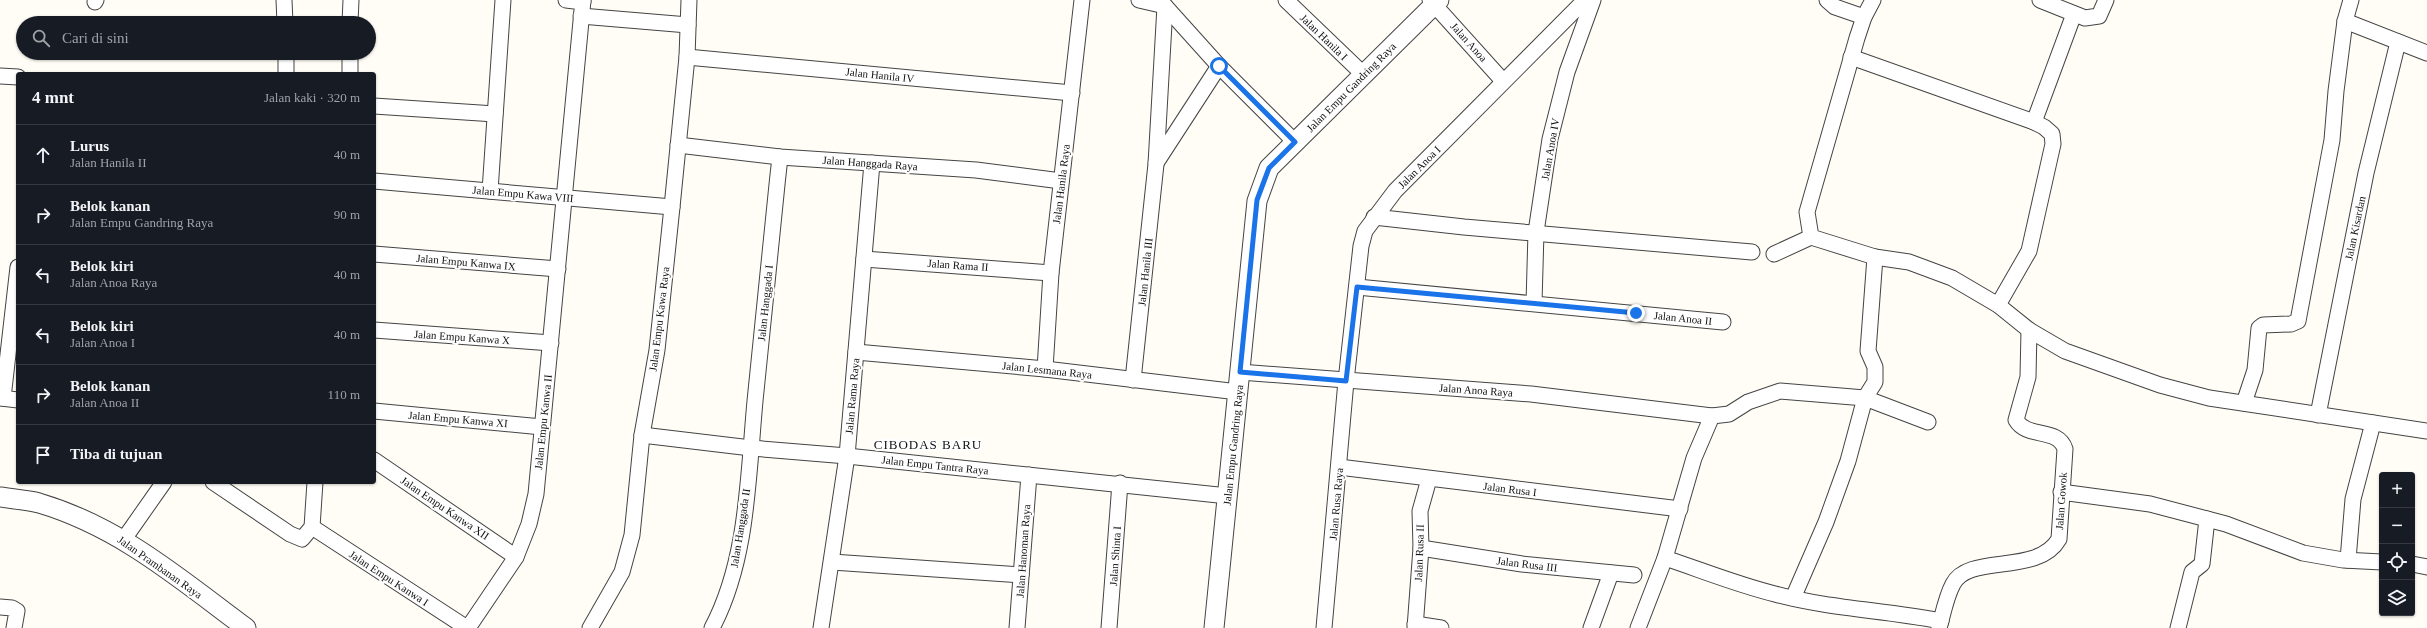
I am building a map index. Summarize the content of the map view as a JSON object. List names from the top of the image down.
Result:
{
  "streets": {
    "street": [
      "Jalan Hanila I",
      "Jalan Anoa",
      "Jalan Hanila IV",
      "Jalan Empu Gandring Raya",
      "Jalan Anoa IV",
      "Jalan Hanggada Raya",
      "Jalan Anoa I",
      "Jalan Hanila Raya",
      "Jalan Empu Kawa VIII",
      "Jalan Kisardan",
      "Jalan Empu Kanwa IX",
      "Jalan Rama II",
      "Jalan Hanila III",
      "Jalan Hanggada I",
      "Jalan Anoa II",
      "Jalan Empu Kawa Raya",
      "Jalan Empu Kanwa X",
      "Jalan Lesmana Raya",
      "Jalan Anoa Raya",
      "Jalan Rama Raya",
      "Jalan Empu Kanwa XI",
      "Jalan Empu Kanwa II",
      "Jalan Empu Tantra Raya",
      "Jalan Rusa I",
      "Jalan Gowok",
      "Jalan Rusa Raya",
      "Jalan Empu Kanwa XII",
      "Jalan Hanggada II",
      "Jalan Hanoman Raya",
      "Jalan Rusa II",
      "Jalan Shinta I",
      "Jalan Rusa III",
      "Jalan Prambanan Raya",
      "Jalan Empu Kanwa I"
    ]
  },
  "crossings": [
    ["Jalan Hanila I", "Jalan Empu Gandring Raya"],
    ["Jalan Anoa", "Jalan Empu Gandring Raya"],
    ["Jalan Anoa", "Jalan Anoa I"],
    ["Jalan Hanila IV", "Jalan Hanila Raya"],
    ["Jalan Hanila IV", "Jalan Empu Kawa Raya"],
    ["Jalan Empu Gandring Raya", "Jalan Lesmana Raya"],
    ["Jalan Empu Gandring Raya", "Jalan Anoa Raya"],
    ["Jalan Empu Gandring Raya", "Jalan Empu Tantra Raya"],
    ["Jalan Anoa IV", "Jalan Anoa II"],
    ["Jalan Hanggada Raya", "Jalan Hanila Raya"],
    ["Jalan Hanggada Raya", "Jalan Hanggada I"],
    ["Jalan Hanggada Raya", "Jalan Empu Kawa Raya"],
    ["Jalan Hanggada Raya", "Jalan Rama Raya"],
    ["Jalan Anoa I", "Jalan Anoa II"],
    ["Jalan Anoa I", "Jalan Anoa Raya"],
    ["Jalan Anoa I", "Jalan Rusa Raya"],
    ["Jalan Hanila Raya", "Jalan Rama II"],
    ["Jalan Hanila Raya", "Jalan Lesmana Raya"],
    ["Jalan Empu Kawa VIII", "Jalan Empu Kawa Raya"],
    ["Jalan Empu Kawa VIII", "Jalan Empu Kanwa II"],
    ["Jalan Empu Kanwa IX", "Jalan Empu Kanwa II"],
    ["Jalan Rama II", "Jalan Rama Raya"],
    ["Jalan Hanila III", "Jalan Lesmana Raya"],
    ["Jalan Hanggada I", "Jalan Empu Tantra Raya"],
    ["Jalan Hanggada I", "Jalan Hanggada II"],
    ["Jalan Empu Kawa Raya", "Jalan Empu Tantra Raya"],
    ["Jalan Empu Kanwa X", "Jalan Empu Kanwa II"],
    ["Jalan Lesmana Raya", "Jalan Rama Raya"],
    ["Jalan Anoa Raya", "Jalan Rusa Raya"],
    ["Jalan Rama Raya", "Jalan Empu Tantra Raya"],
    ["Jalan Empu Kanwa XI", "Jalan Empu Kanwa II"],
    ["Jalan Empu Kanwa II", "Jalan Empu Kanwa XII"],
    ["Jalan Empu Kanwa II", "Jalan Empu Kanwa I"],
    ["Jalan Empu Tantra Raya", "Jalan Hanggada II"],
    ["Jalan Empu Tantra Raya", "Jalan Hanoman Raya"],
    ["Jalan Empu Tantra Raya", "Jalan Shinta I"],
    ["Jalan Rusa I", "Jalan Rusa Raya"],
    ["Jalan Rusa I", "Jalan Rusa II"],
    ["Jalan Rusa II", "Jalan Rusa III"]
  ],
  "districts": ["CIBODAS BARU"],
  "page": {
    "search": "Cari di sini",
    "heading": ["4 mnt", "Jalan kaki · 320 m"],
    "list": [
      ["Lurus", "Jalan Hanila II", "40 m"],
      ["Belok kanan", "Jalan Empu Gandring Raya", "90 m"],
      ["Belok kiri", "Jalan Anoa Raya", "40 m"],
      ["Belok kiri", "Jalan Anoa I", "40 m"],
      ["Belok kanan", "Jalan Anoa II", "110 m"],
      "Tiba di tujuan"
    ],
    "map_buttons": ["+", "−"]
  }
}
